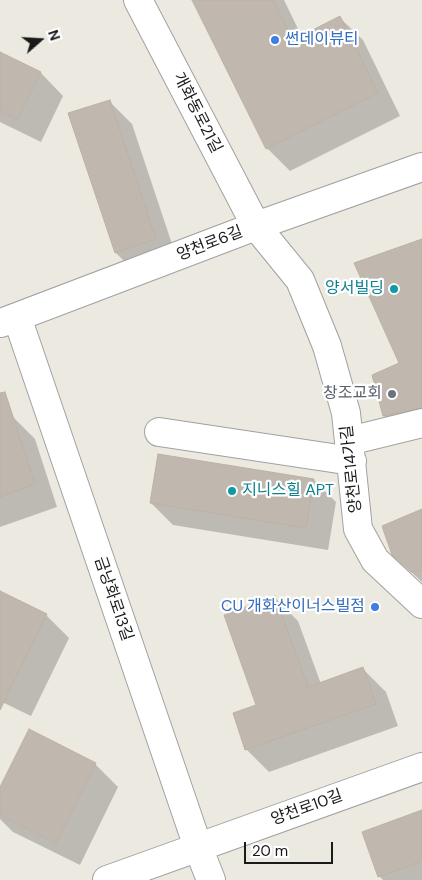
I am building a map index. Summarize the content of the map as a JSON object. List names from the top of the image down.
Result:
{
  "streets": {
    "street": [
      "개화동로21길",
      "양천로6길",
      "양천로14가길",
      "금낭화로13길",
      "양천로10길"
    ]
  },
  "crossings": [
    ["개화동로21길", "양천로6길"],
    ["개화동로21길", "양천로14가길"],
    ["양천로6길", "양천로14가길"],
    ["양천로6길", "금낭화로13길"],
    ["금낭화로13길", "양천로10길"]
  ],
  "places": [
    "썬데이뷰티",
    "양서빌딩",
    "창조교회",
    "지니스힐 APT",
    "CU 개화산이너스빌점"
  ],
  "scale_bar": "20 m",
  "north": "right"
}
